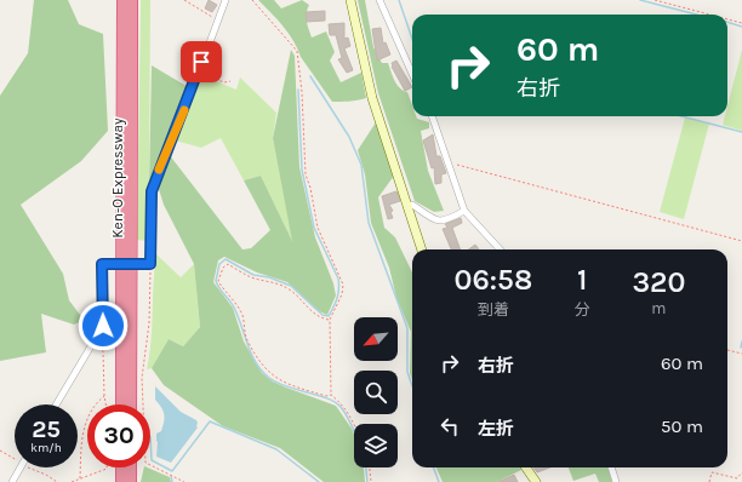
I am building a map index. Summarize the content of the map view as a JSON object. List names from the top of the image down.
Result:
{
  "streets": {
    "highway": ["Ken-O Expressway"]
  },
  "north": "bottom left",
  "page": {
    "turn": ["60 m", "右折"],
    "eta": [
      "06:58",
      "到着",
      "1",
      "分",
      "320",
      "m"
    ],
    "list": [
      {
        "name": "右折",
        "value": "60 m"
      },
      {
        "name": "左折",
        "value": "50 m"
      }
    ],
    "speed": "25 km/h",
    "limit": "30"
  }
}
